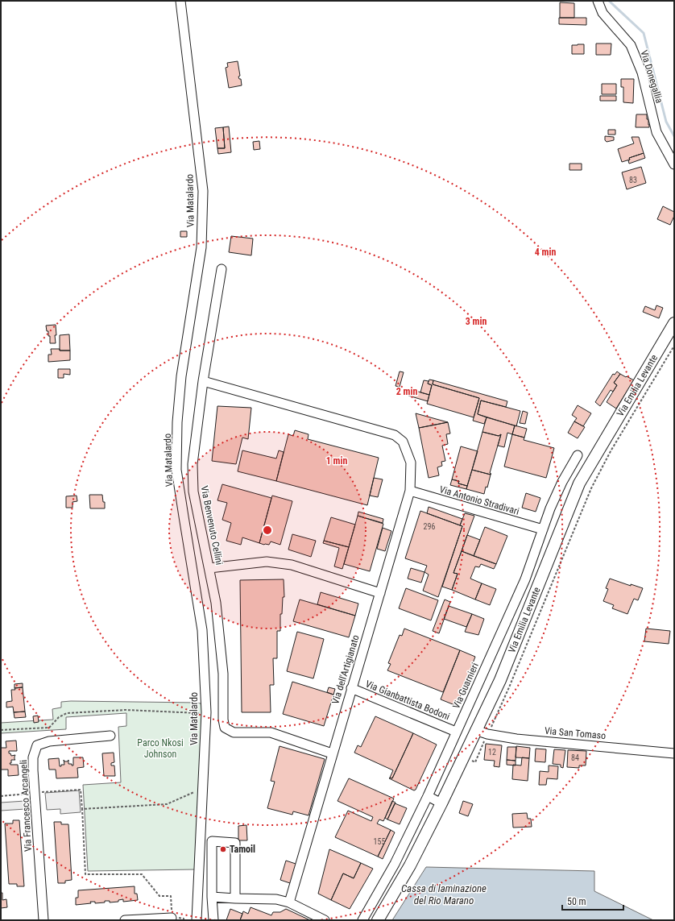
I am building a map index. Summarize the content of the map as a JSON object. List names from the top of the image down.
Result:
{
  "streets": {
    "main road": ["Via Emilia Levante"],
    "street": [
      "Via Donegallia",
      "Via Matalardo",
      "Via Antonio Stradivari",
      "Via Benvenuto Cellini",
      "Via dell'Artigianato",
      "Via Guarnieri",
      "Via Gianbattista Bodoni",
      "Via San Tomaso",
      "Via Francesco Arcangeli"
    ]
  },
  "crossings": [
    ["Via Emilia Levante", "Via San Tomaso"],
    ["Via Antonio Stradivari", "Via dell'Artigianato"],
    ["Via Antonio Stradivari", "Via Guarnieri"],
    ["Via Benvenuto Cellini", "Via dell'Artigianato"],
    ["Via dell'Artigianato", "Via Gianbattista Bodoni"],
    ["Via Guarnieri", "Via Gianbattista Bodoni"]
  ],
  "water": ["Cassa di laminazione del Rio Marano"],
  "parks": ["Parco Nkosi Johnson"],
  "places": ["Tamoil"],
  "house_numbers": [
    "83",
    "296",
    "12",
    "84",
    "155"
  ],
  "scale_bar": "50 m",
  "rings": [
    "4 min",
    "3 min",
    "2 min",
    "1 min"
  ]
}
